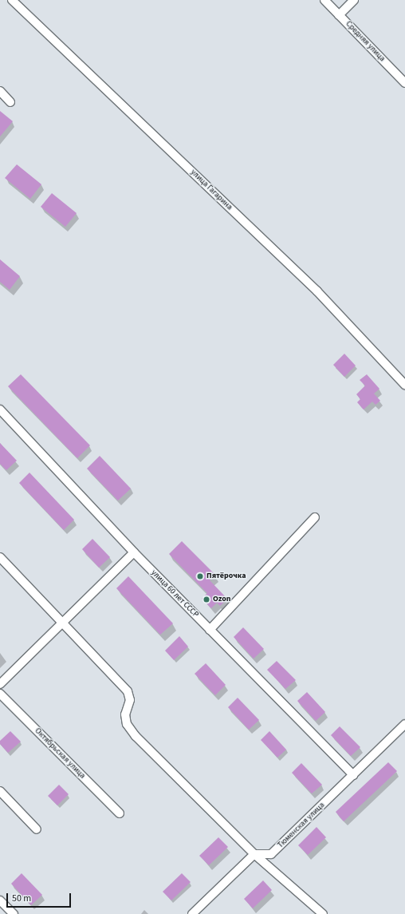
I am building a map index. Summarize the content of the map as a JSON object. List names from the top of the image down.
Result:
{
  "streets": {
    "street": [
      "Средняя улица",
      "улица Гагарина",
      "улица 60 лет СССР",
      "Октябрьская улица",
      "Тюменская улица"
    ]
  },
  "crossings": [
    ["улица 60 лет СССР", "Тюменская улица"]
  ],
  "places": ["Пятёрочка", "Ozon"],
  "scale_bar": "50 m"
}
